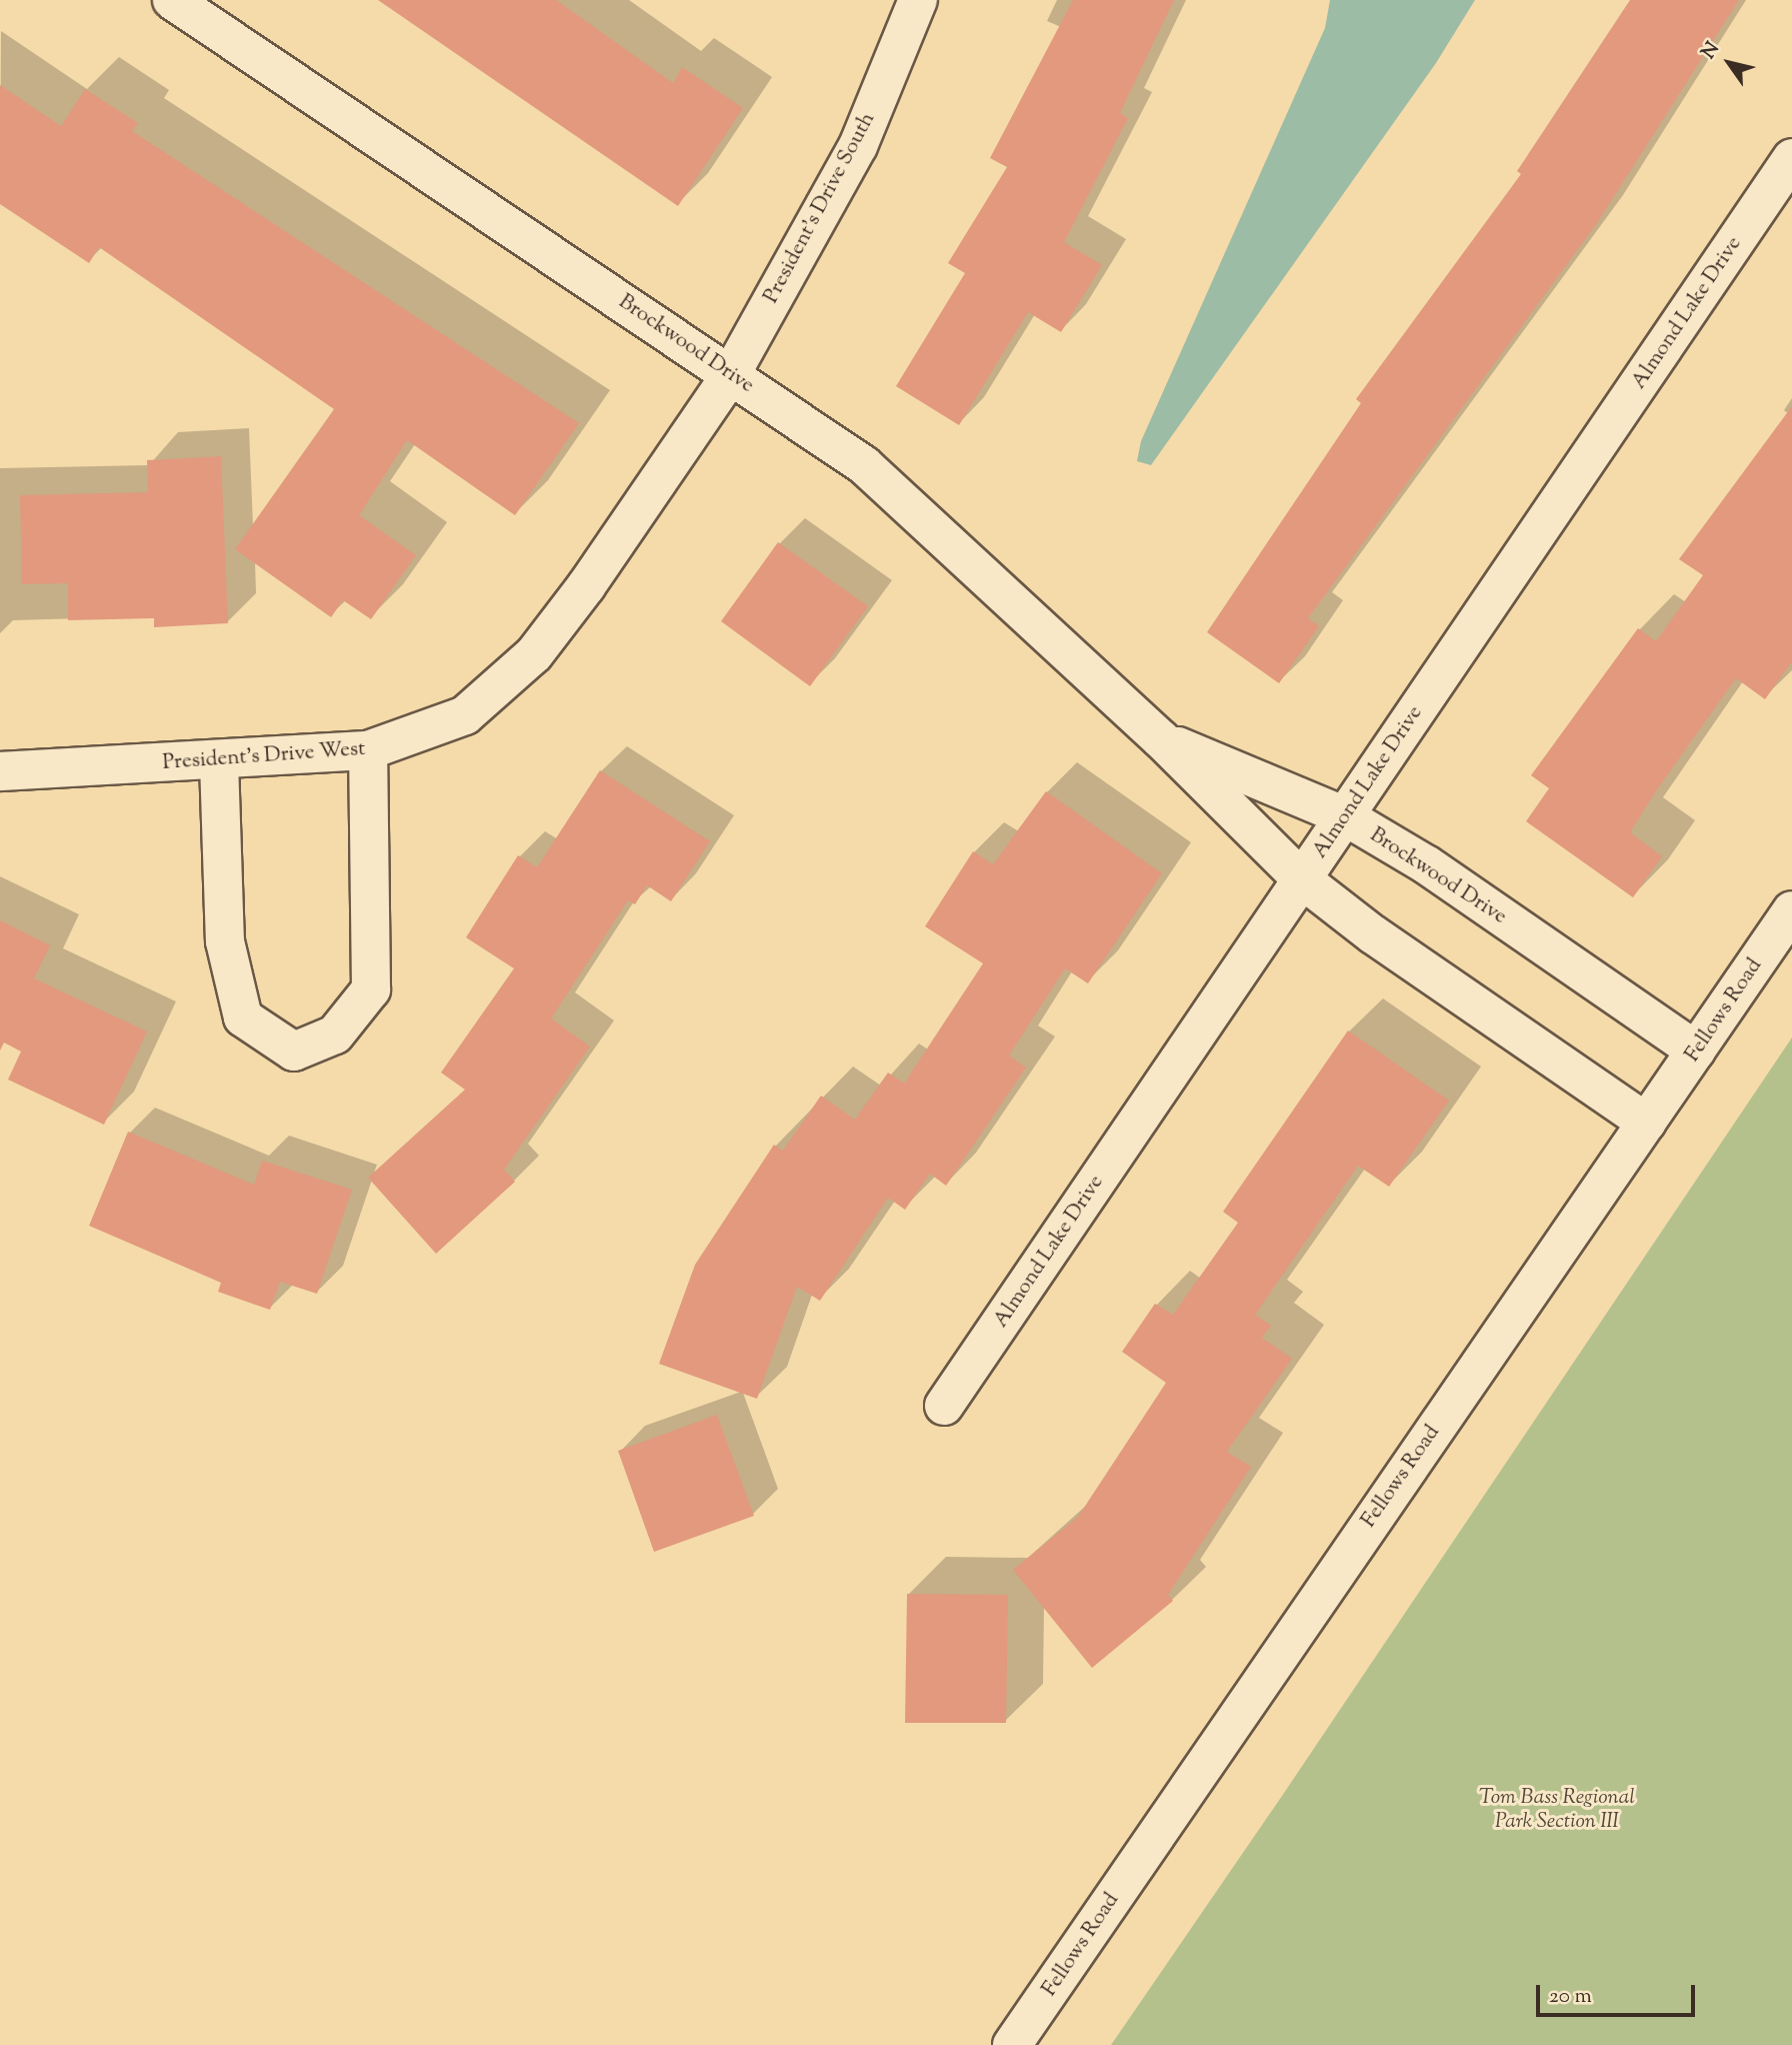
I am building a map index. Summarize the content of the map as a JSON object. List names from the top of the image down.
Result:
{
  "streets": {
    "street": [
      "President's Drive South",
      "Almond Lake Drive",
      "Brockwood Drive",
      "President's Drive West",
      "Fellows Road"
    ]
  },
  "crossings": [
    ["President's Drive South", "Brockwood Drive"],
    ["President's Drive South", "President's Drive West"],
    ["Almond Lake Drive", "Brockwood Drive"],
    ["Brockwood Drive", "President's Drive West"],
    ["Brockwood Drive", "Fellows Road"]
  ],
  "parks": ["Tom Bass Regional Park Section III"],
  "scale_bar": "20 m",
  "north": "top left"
}
